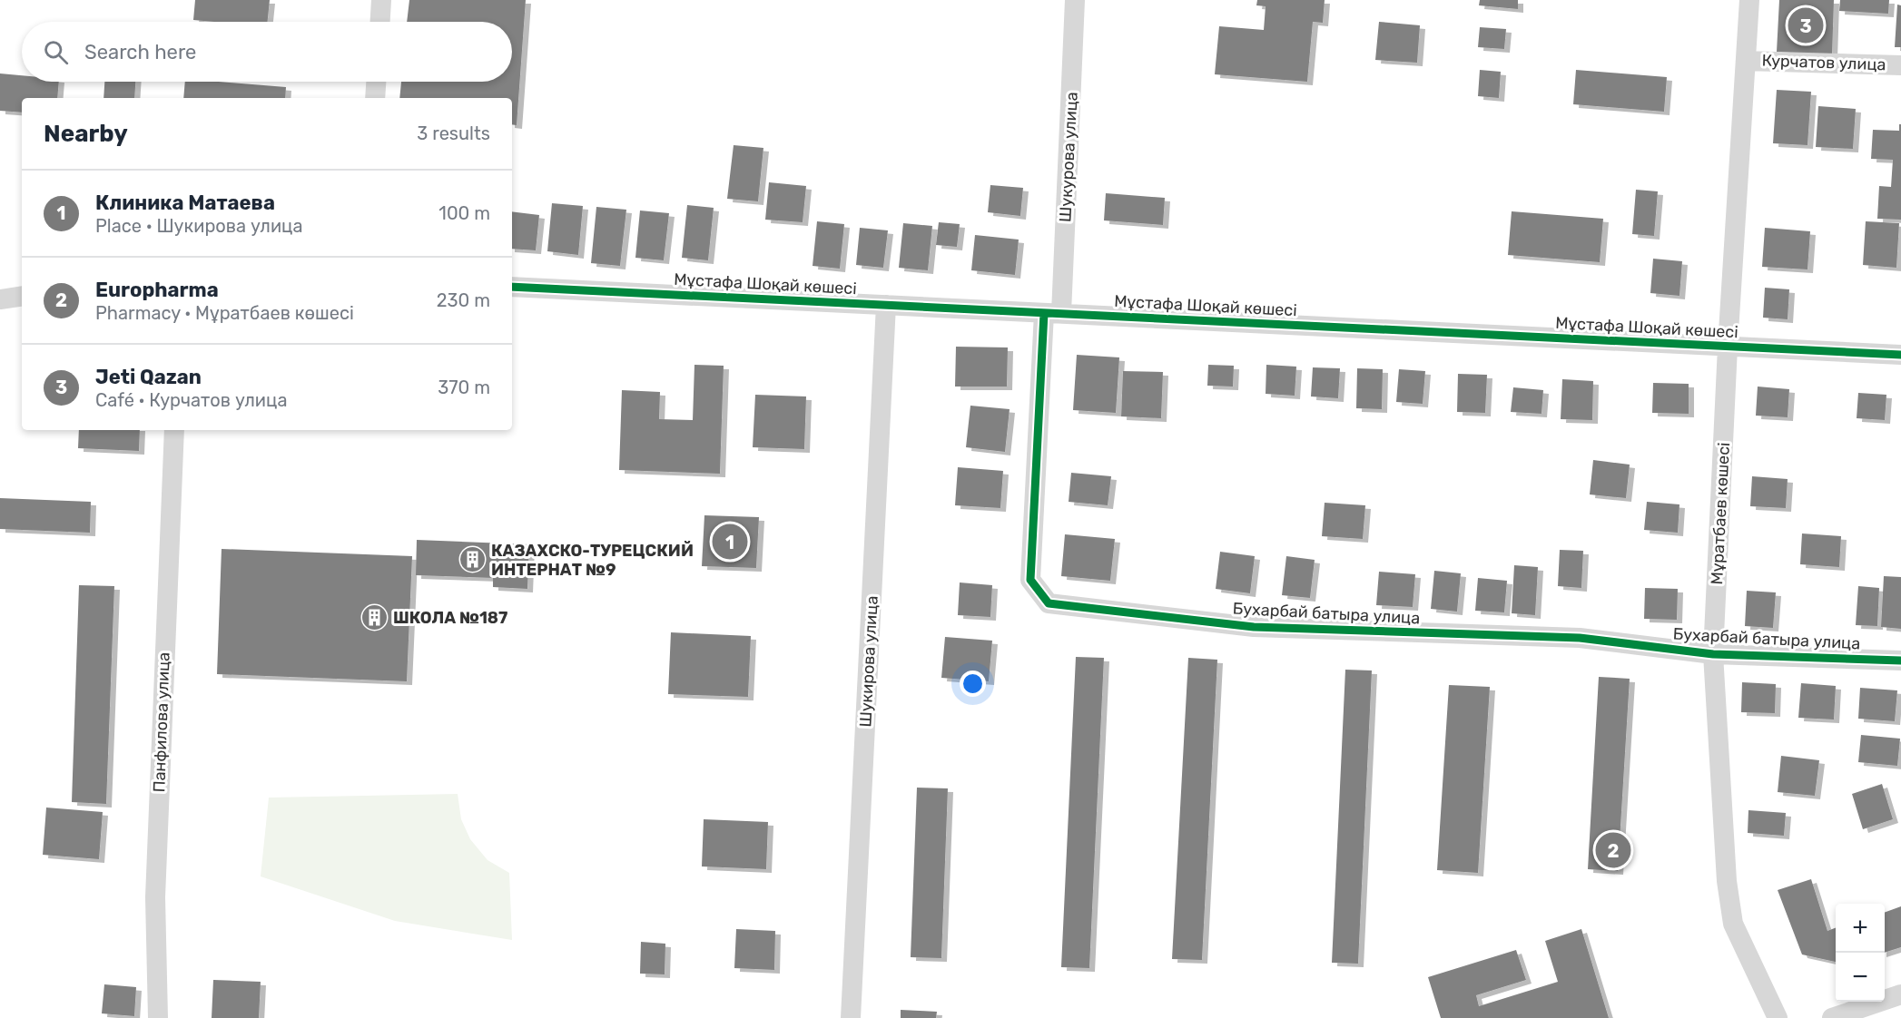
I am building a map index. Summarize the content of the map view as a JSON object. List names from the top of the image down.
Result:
{
  "streets": {
    "street": [
      "Курчатов улица",
      "Шукурова улица",
      "Мұстафа Шоқай көшесі",
      "Мұратбаев көшесі",
      "Бухарбай батыра улица",
      "Шукирова улица",
      "Панфилова улица"
    ]
  },
  "crossings": [
    ["Курчатов улица", "Мұратбаев көшесі"],
    ["Шукурова улица", "Мұстафа Шоқай көшесі"],
    ["Шукурова улица", "Бухарбай батыра улица"],
    ["Мұстафа Шоқай көшесі", "Мұратбаев көшесі"],
    ["Мұстафа Шоқай көшесі", "Бухарбай батыра улица"],
    ["Мұстафа Шоқай көшесі", "Шукирова улица"],
    ["Мұратбаев көшесі", "Бухарбай батыра улица"]
  ],
  "places": {
    "building": ["КАЗАХСКО-ТУРЕЦСКИЙ ИНТЕРНАТ №9", "ШКОЛА №187"]
  },
  "page": {
    "pins": ["3", "1", "2"],
    "search": "Search here",
    "heading": ["Nearby", "3 results"],
    "list": [
      {
        "mark": "1",
        "name": "Клиника Матаева",
        "note": "Place · Шукирова улица",
        "value": "100 m"
      },
      {
        "mark": "2",
        "name": "Europharma",
        "note": "Pharmacy · Мұратбаев көшесі",
        "value": "230 m"
      },
      {
        "mark": "3",
        "name": "Jeti Qazan",
        "note": "Café · Курчатов улица",
        "value": "370 m"
      }
    ],
    "map_buttons": ["+", "−"]
  }
}
